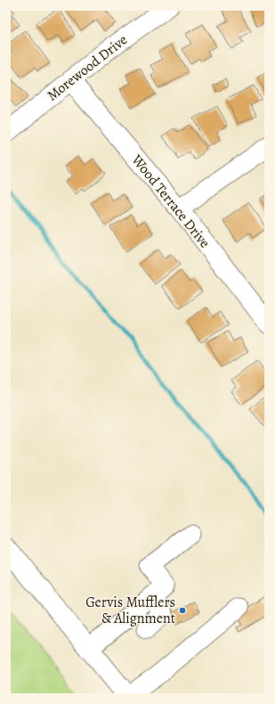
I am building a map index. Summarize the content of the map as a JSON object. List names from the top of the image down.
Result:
{
  "streets": {
    "street": ["Morewood Drive", "Wood Terrace Drive"]
  },
  "crossings": [
    ["Morewood Drive", "Wood Terrace Drive"]
  ],
  "places": ["Gervis Mufflers & Alignment"]
}
